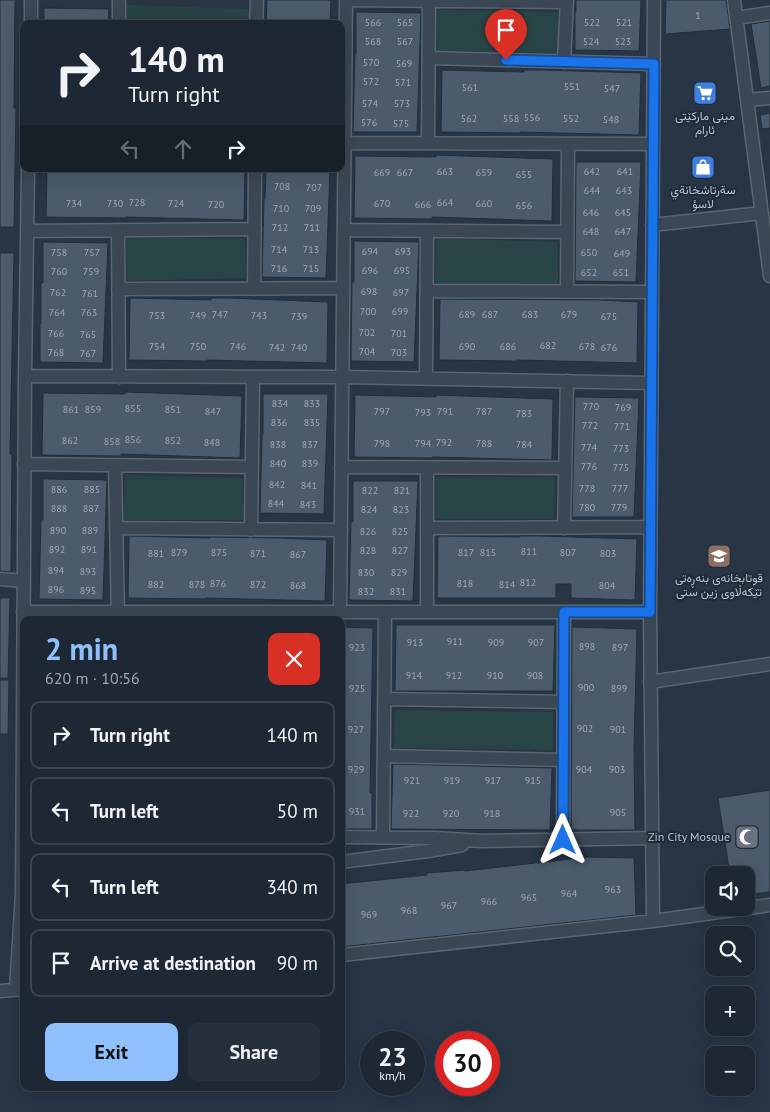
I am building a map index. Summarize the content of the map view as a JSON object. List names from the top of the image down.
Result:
{
  "places": {
    "supermarket": ["مينی ماركێتی ئارام"],
    "shop": ["سةرتاشخانةي لاسؤ"],
    "school or university": ["قوتابخانەی بنەڕەتی تێکەڵاوی زین ستی"],
    "mosque": ["Zin City Mosque"]
  },
  "house_numbers": [
    "1",
    "566",
    "565",
    "522",
    "521",
    "568",
    "567",
    "524",
    "523",
    "570",
    "569",
    "572",
    "571",
    "551",
    "561",
    "547",
    "574",
    "573",
    "556",
    "562",
    "558",
    "552",
    "548",
    "576",
    "575",
    "663",
    "642",
    "641",
    "669",
    "667",
    "659",
    "655",
    "708",
    "707",
    "644",
    "643",
    "728",
    "664",
    "734",
    "730",
    "724",
    "670",
    "660",
    "720",
    "666",
    "656",
    "710",
    "709",
    "646",
    "645",
    "712",
    "711",
    "648",
    "647",
    "714",
    "713",
    "694",
    "693",
    "758",
    "757",
    "650",
    "649",
    "716",
    "715",
    "696",
    "695",
    "760",
    "759",
    "652",
    "651",
    "698",
    "762",
    "697",
    "761",
    "700",
    "699",
    "764",
    "763",
    "747",
    "689",
    "687",
    "683",
    "679",
    "753",
    "749",
    "743",
    "739",
    "675",
    "702",
    "766",
    "701",
    "765",
    "682",
    "754",
    "750",
    "746",
    "690",
    "686",
    "678",
    "742",
    "740",
    "676",
    "704",
    "768",
    "703",
    "767",
    "834",
    "833",
    "770",
    "769",
    "855",
    "861",
    "859",
    "851",
    "847",
    "797",
    "791",
    "787",
    "793",
    "783",
    "836",
    "835",
    "772",
    "771",
    "856",
    "862",
    "852",
    "858",
    "848",
    "792",
    "798",
    "794",
    "788",
    "838",
    "837",
    "784",
    "774",
    "773",
    "840",
    "839",
    "776",
    "775",
    "842",
    "841",
    "778",
    "777",
    "886",
    "885",
    "822",
    "821",
    "844",
    "843",
    "780",
    "779",
    "888",
    "887",
    "824",
    "823",
    "890",
    "889",
    "826",
    "825",
    "892",
    "891",
    "828",
    "827",
    "811",
    "879",
    "875",
    "817",
    "815",
    "807",
    "881",
    "871",
    "803",
    "867",
    "894",
    "893",
    "830",
    "829",
    "812",
    "876",
    "818",
    "882",
    "878",
    "872",
    "814",
    "868",
    "804",
    "896",
    "895",
    "832",
    "831",
    "911",
    "913",
    "909",
    "907",
    "898",
    "923",
    "897",
    "914",
    "912",
    "910",
    "908",
    "900",
    "925",
    "899",
    "902",
    "927",
    "901",
    "929",
    "904",
    "903",
    "921",
    "919",
    "917",
    "915",
    "931",
    "905",
    "922",
    "920",
    "918",
    "963",
    "964",
    "965",
    "966",
    "967",
    "968",
    "969"
  ],
  "page": {
    "turn": ["140 m", "Turn right"],
    "heading": ["2 min", "620 m · 10:56"],
    "list": [
      {
        "name": "Turn right",
        "value": "140 m"
      },
      {
        "name": "Turn left",
        "value": "50 m"
      },
      {
        "name": "Turn left",
        "value": "340 m"
      },
      {
        "name": "Arrive at destination",
        "value": "90 m"
      }
    ],
    "map_buttons": ["+", "−"],
    "buttons": ["Exit", "Share"],
    "speed": "23 km/h",
    "limit": "30"
  }
}
